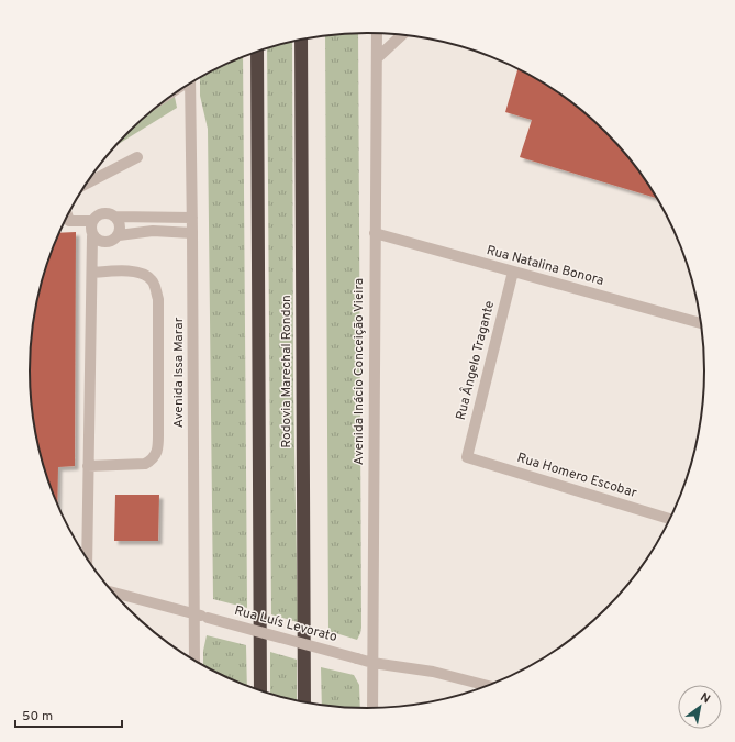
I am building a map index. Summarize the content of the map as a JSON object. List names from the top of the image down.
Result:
{
  "streets": {
    "highway": ["Rodovia Marechal Rondon"],
    "street": [
      "Rua Natalina Bonora",
      "Rua Ângelo Tragante",
      "Avenida Inácio Conceição Vieira",
      "Avenida Issa Marar",
      "Rua Homero Escobar",
      "Rua Luís Levorato"
    ]
  },
  "crossings": [
    ["Rua Natalina Bonora", "Rua Ângelo Tragante"],
    ["Rua Natalina Bonora", "Avenida Inácio Conceição Vieira"],
    ["Rua Ângelo Tragante", "Rua Homero Escobar"],
    ["Avenida Inácio Conceição Vieira", "Rua Luís Levorato"],
    ["Avenida Issa Marar", "Rua Luís Levorato"]
  ],
  "scale_bar": "50 m",
  "north": "top right"
}
